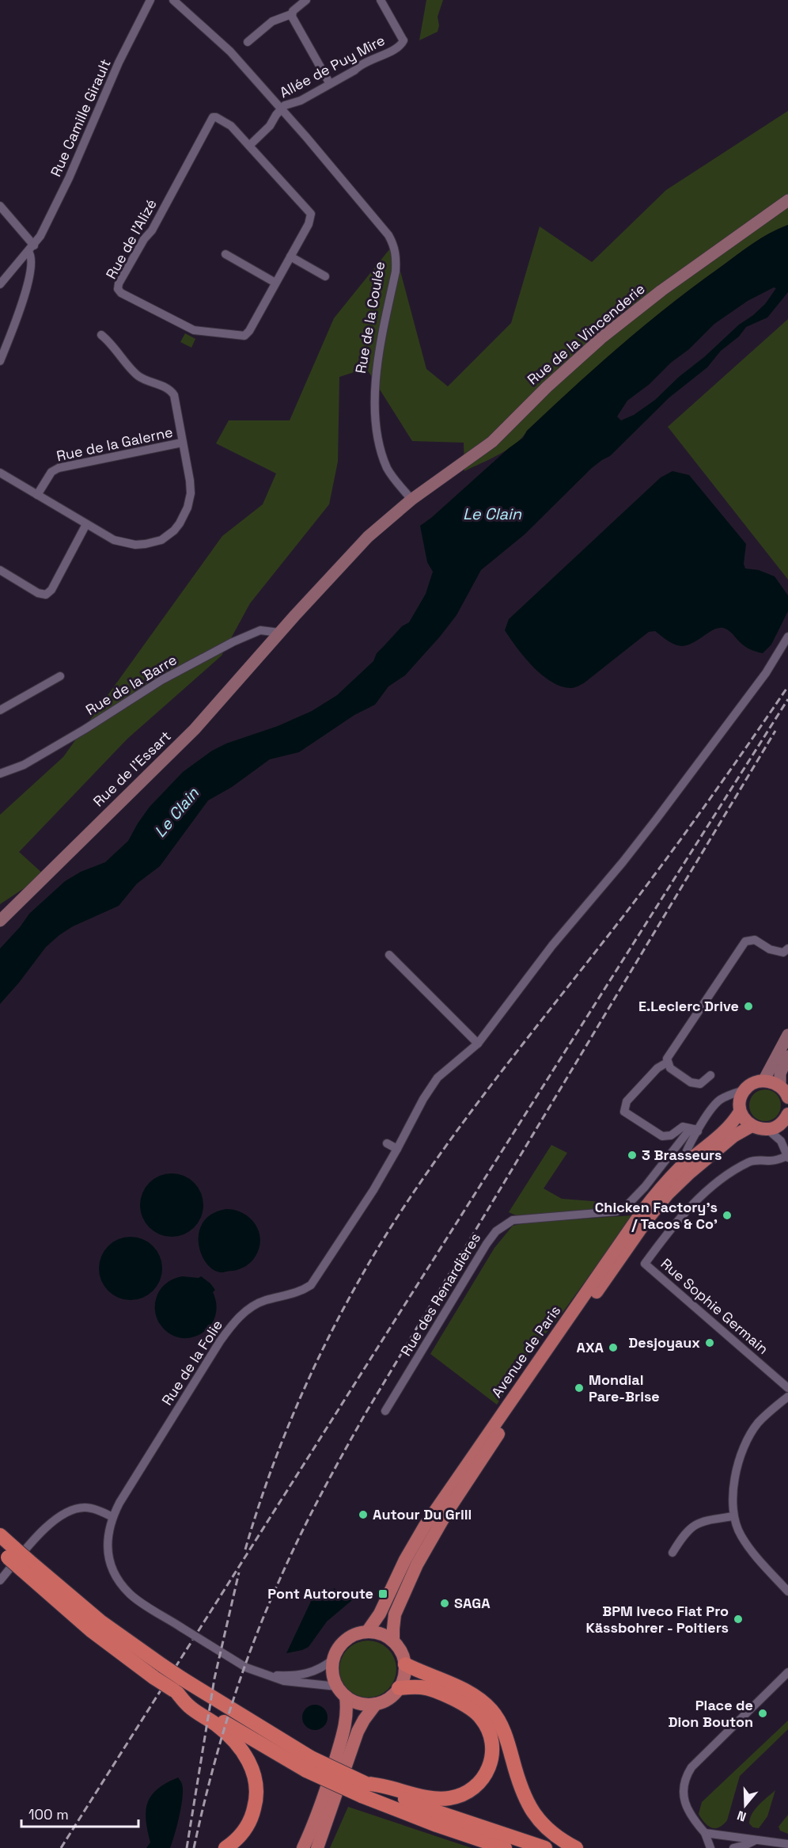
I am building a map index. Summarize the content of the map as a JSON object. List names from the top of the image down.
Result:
{
  "streets": {
    "main road": ["Rue de la Vincenderie", "Rue de l'Essart", "Avenue de Paris"],
    "street": [
      "Allée de Puy Mire",
      "Rue Camille Girault",
      "Rue de l'Alizé",
      "Rue de la Coulée",
      "Rue de la Galerne",
      "Rue de la Barre",
      "Rue des Renardières",
      "Rue Sophie Germain",
      "Rue de la Folie"
    ]
  },
  "crossings": [
    ["Allée de Puy Mire", "Rue de la Coulée"],
    ["Rue de la Coulée", "Rue de la Vincenderie"],
    ["Rue de la Barre", "Rue de l'Essart"],
    ["Rue des Renardières", "Avenue de Paris"],
    ["Avenue de Paris", "Rue de la Folie"]
  ],
  "water": ["Le Clain"],
  "places": {
    "other": [
      "E.Leclerc Drive",
      "3 Brasseurs",
      "Chicken Factory's / Tacos & Co'",
      "Desjoyaux",
      "AXA",
      "Mondial Pare-Brise",
      "Autour Du Grill",
      "SAGA",
      "BPM Iveco Fiat Pro Kässbohrer - Poitiers",
      "Place de Dion Bouton"
    ],
    "transit": ["Pont Autoroute"]
  },
  "scale_bar": "100 m",
  "north": "bottom"
}
